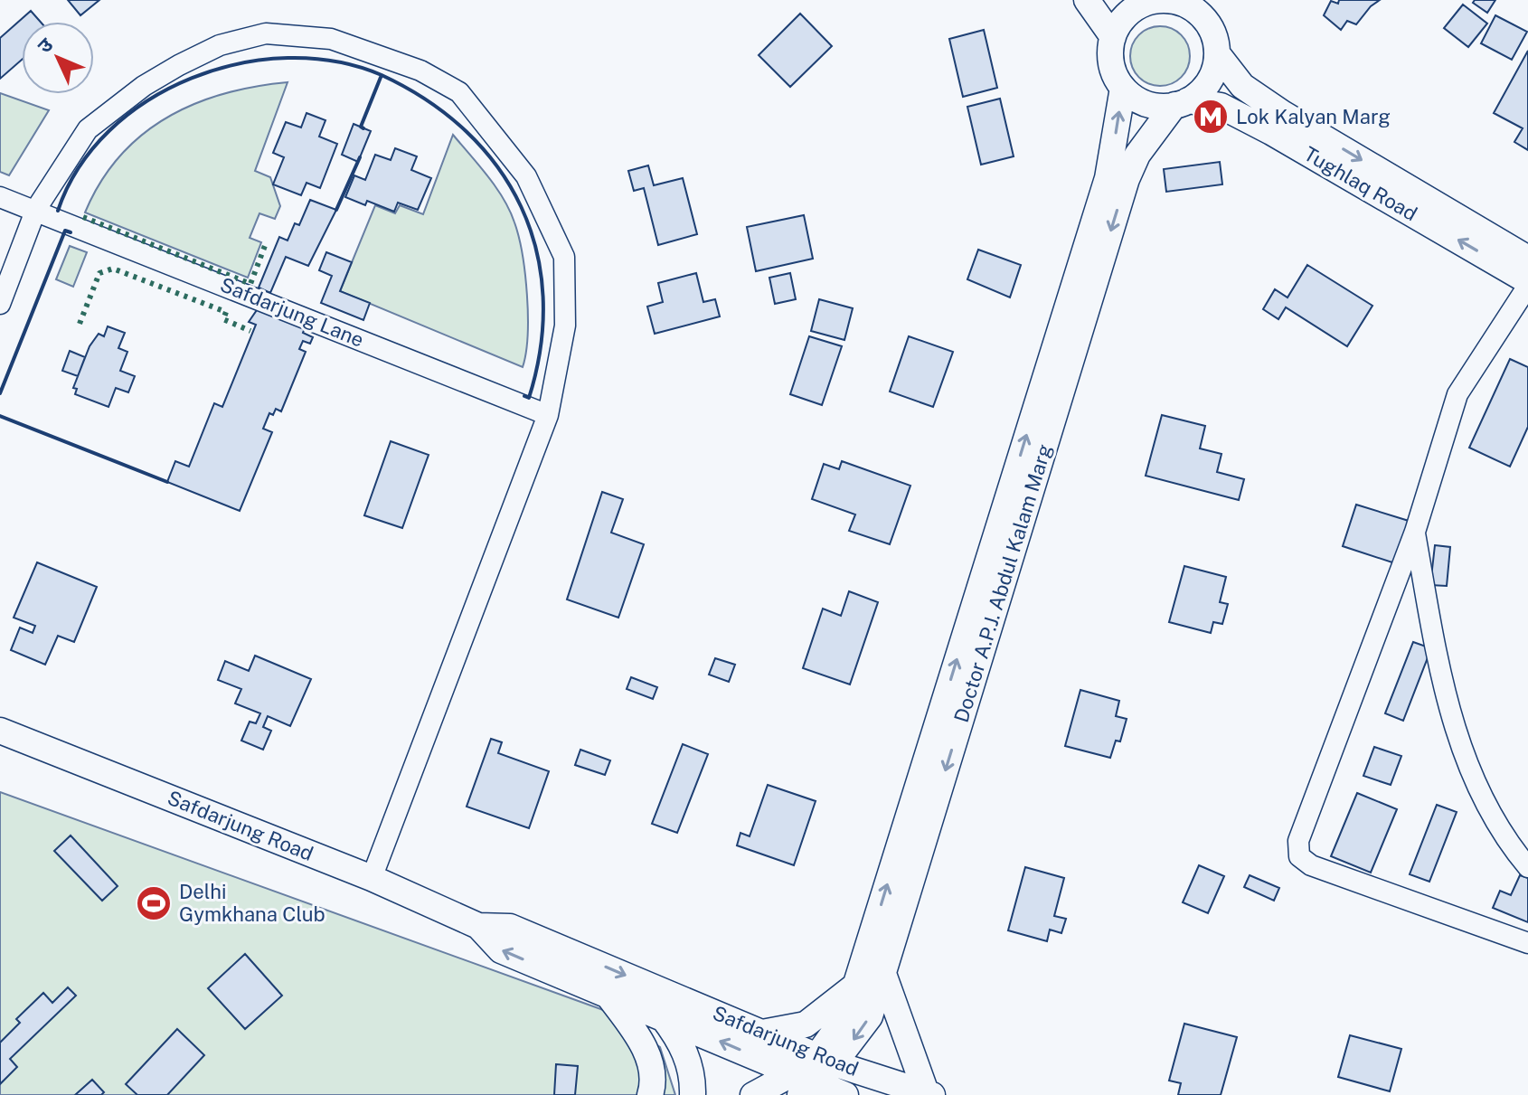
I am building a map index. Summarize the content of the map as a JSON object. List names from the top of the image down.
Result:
{
  "streets": {
    "main road": ["Tughlaq Road", "Doctor A.P.J. Abdul Kalam Marg", "Safdarjung Road"],
    "street": ["Safdarjung Lane"]
  },
  "crossings": [
    ["Tughlaq Road", "Doctor A.P.J. Abdul Kalam Marg"],
    ["Doctor A.P.J. Abdul Kalam Marg", "Safdarjung Road"]
  ],
  "places": {
    "metro station": ["Lok Kalyan Marg"],
    "sports": ["Delhi Gymkhana Club"]
  },
  "north": "top left"
}
